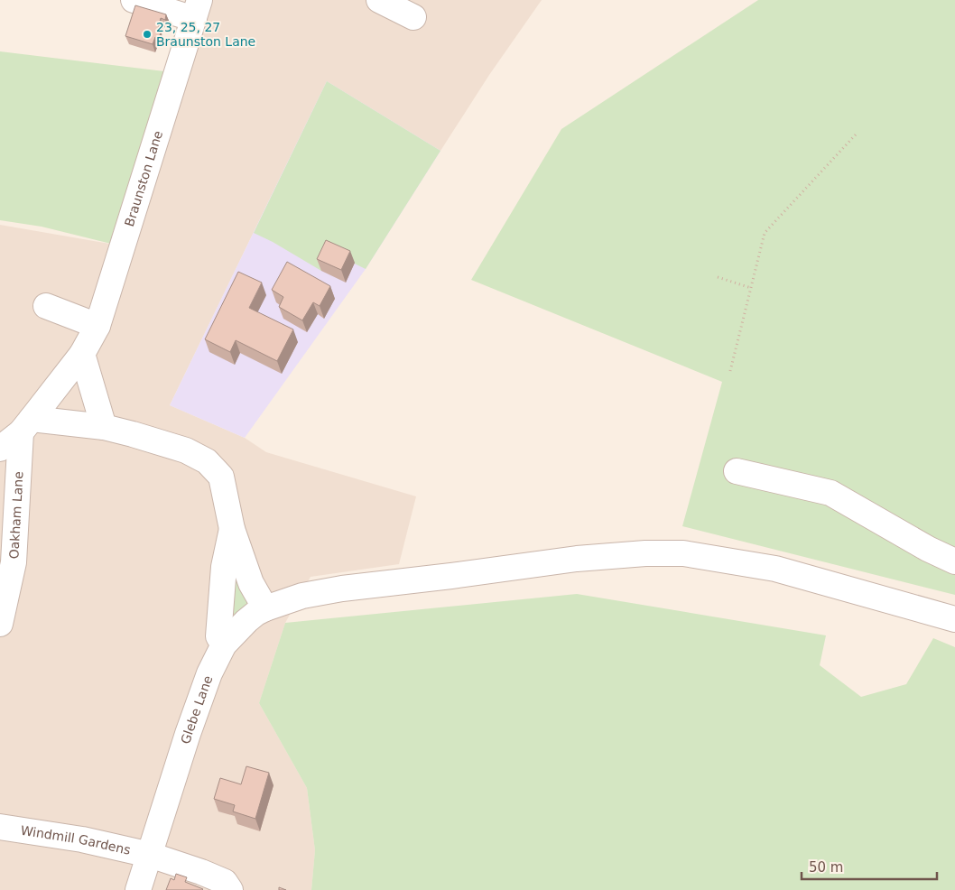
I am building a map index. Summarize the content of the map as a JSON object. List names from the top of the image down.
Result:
{
  "streets": {
    "street": [
      "Braunston Lane",
      "Oakham Lane",
      "Glebe Lane",
      "Windmill Gardens"
    ]
  },
  "crossings": [
    ["Braunston Lane", "Oakham Lane"],
    ["Glebe Lane", "Windmill Gardens"]
  ],
  "places": ["23, 25, 27 Braunston Lane"],
  "scale_bar": "50 m"
}
